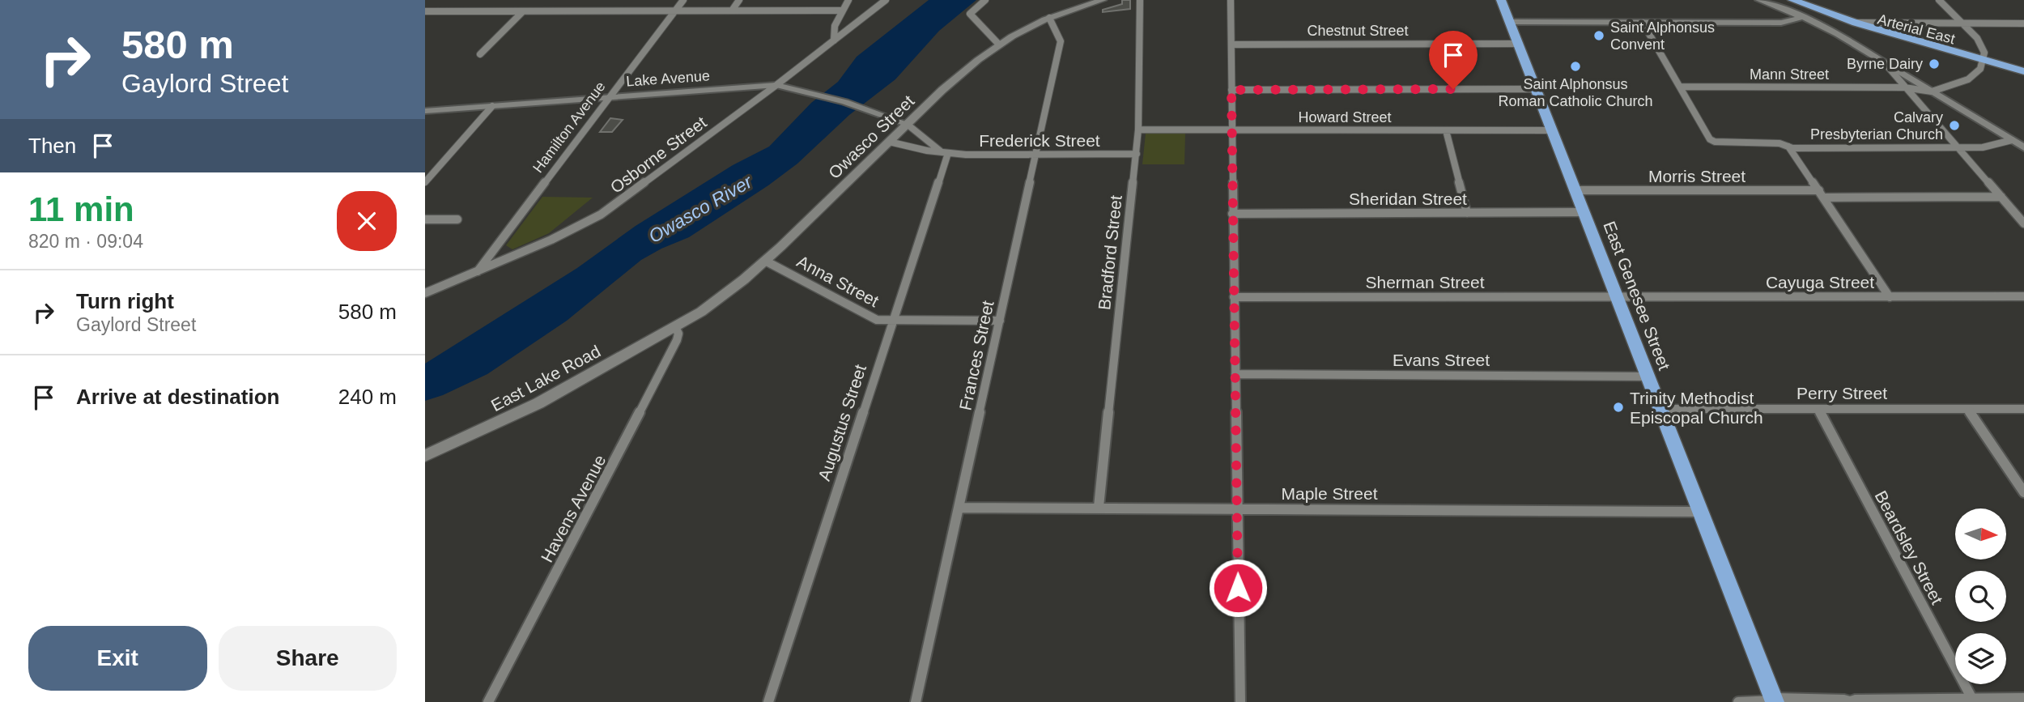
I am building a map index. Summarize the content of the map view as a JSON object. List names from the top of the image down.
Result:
{
  "streets": {
    "highway": ["Arterial East", "East Genesee Street"],
    "main road": ["Owasco Street", "East Lake Road"],
    "street": [
      "Chestnut Street",
      "Mann Street",
      "Lake Avenue",
      "Howard Street",
      "Hamilton Avenue",
      "Frederick Street",
      "Osborne Street",
      "Morris Street",
      "Sheridan Street",
      "Bradford Street",
      "Anna Street",
      "Sherman Street",
      "Cayuga Street",
      "Frances Street",
      "Evans Street",
      "Perry Street",
      "Augustus Street",
      "Maple Street",
      "Havens Avenue",
      "Beardsley Street"
    ]
  },
  "crossings": [
    ["Chestnut Street", "East Genesee Street"],
    ["Lake Avenue", "Hamilton Avenue"],
    ["Lake Avenue", "Owasco Street"],
    ["Lake Avenue", "Osborne Street"],
    ["Howard Street", "Bradford Street"],
    ["Howard Street", "East Genesee Street"],
    ["Hamilton Avenue", "Osborne Street"],
    ["Owasco Street", "Frederick Street"],
    ["Owasco Street", "Anna Street"],
    ["Owasco Street", "Frances Street"],
    ["Owasco Street", "East Lake Road"],
    ["Owasco Street", "Havens Avenue"],
    ["Frederick Street", "Bradford Street"],
    ["Frederick Street", "Frances Street"],
    ["Frederick Street", "Augustus Street"],
    ["Morris Street", "East Genesee Street"],
    ["Sheridan Street", "East Genesee Street"],
    ["Bradford Street", "Maple Street"],
    ["Anna Street", "Frances Street"],
    ["Anna Street", "Augustus Street"],
    ["Sherman Street", "Cayuga Street"],
    ["Sherman Street", "East Genesee Street"],
    ["Cayuga Street", "East Genesee Street"],
    ["East Genesee Street", "Evans Street"],
    ["East Genesee Street", "Perry Street"],
    ["East Genesee Street", "Maple Street"],
    ["Frances Street", "Maple Street"],
    ["East Lake Road", "Havens Avenue"],
    ["Perry Street", "Beardsley Street"]
  ],
  "water": ["Owasco River"],
  "places": [
    "Saint Alphonsus Convent",
    "Byrne Dairy",
    "Saint Alphonsus Roman Catholic Church",
    "Calvary Presbyterian Church",
    "Trinity Methodist Episcopal Church"
  ],
  "north": "right",
  "page": {
    "turn": ["580 m", "Gaylord Street"],
    "then": "Then",
    "heading": ["11 min", "820 m · 09:04"],
    "list": [
      {
        "name": "Turn right",
        "note": "Gaylord Street",
        "value": "580 m"
      },
      {
        "name": "Arrive at destination",
        "value": "240 m"
      }
    ],
    "buttons": ["Exit", "Share"]
  }
}
